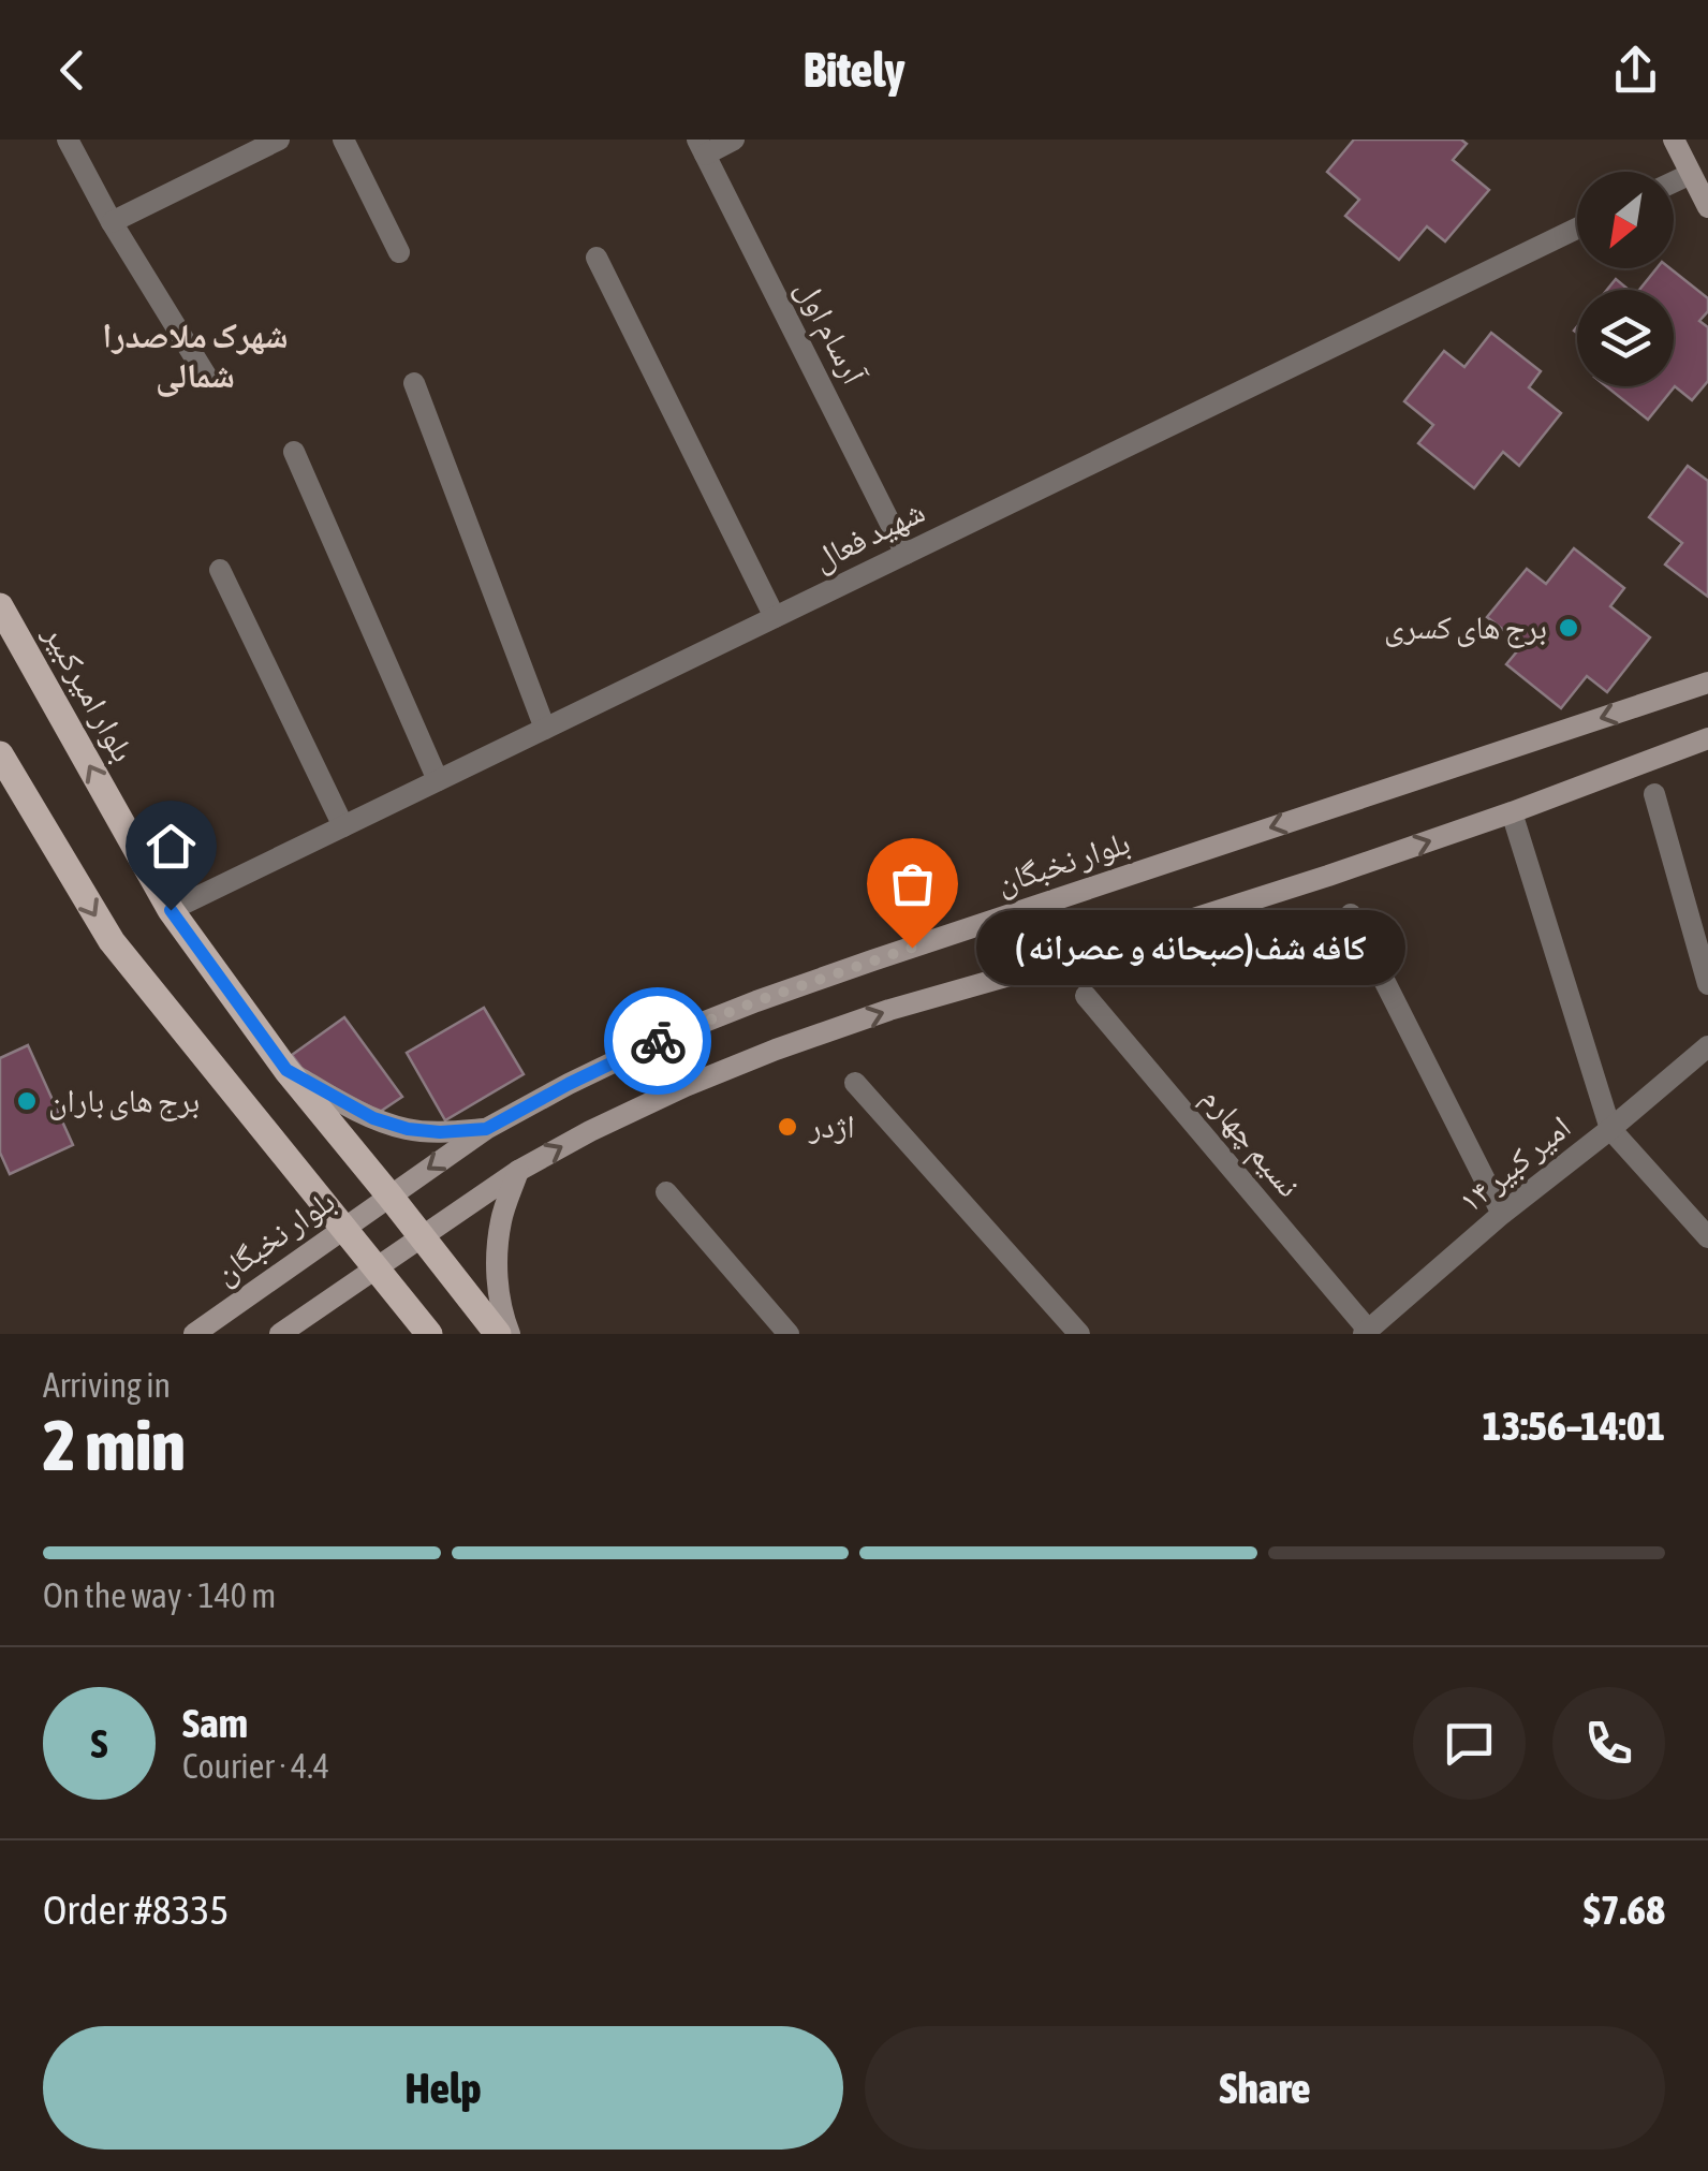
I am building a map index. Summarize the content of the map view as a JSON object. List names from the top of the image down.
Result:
{
  "streets": {
    "main road": ["بلوار امیرکبیر", "بلوار نخبگان"],
    "street": [
      "آرسام اول",
      "شهید فعال",
      "نسیم چهارم",
      "امیر کبیر ۱۴"
    ]
  },
  "crossings": [
    ["آرسام اول", "شهید فعال"],
    ["شهید فعال", "بلوار امیرکبیر"],
    ["بلوار امیرکبیر", "بلوار نخبگان"],
    ["نسیم چهارم", "امیر کبیر ۱۴"]
  ],
  "districts": ["شهرک ملاصدرا شمالی"],
  "places": [
    "برج های کسری",
    "کافه شف(صبحانه و عصرانه )",
    "برج های باران",
    "اژدر"
  ],
  "north": "bottom left",
  "page": {
    "header": "Bitely",
    "bubble": "کافه شف(صبحانه و عصرانه )",
    "heading": ["2 min", "Arriving in", "13:56–14:01"],
    "panel": [
      "Sam",
      "Courier · 4.4",
      "Order #8335",
      "$7.68"
    ],
    "bar": "On the way · 140 m",
    "round": "S",
    "buttons": ["Help", "Share"]
  }
}
